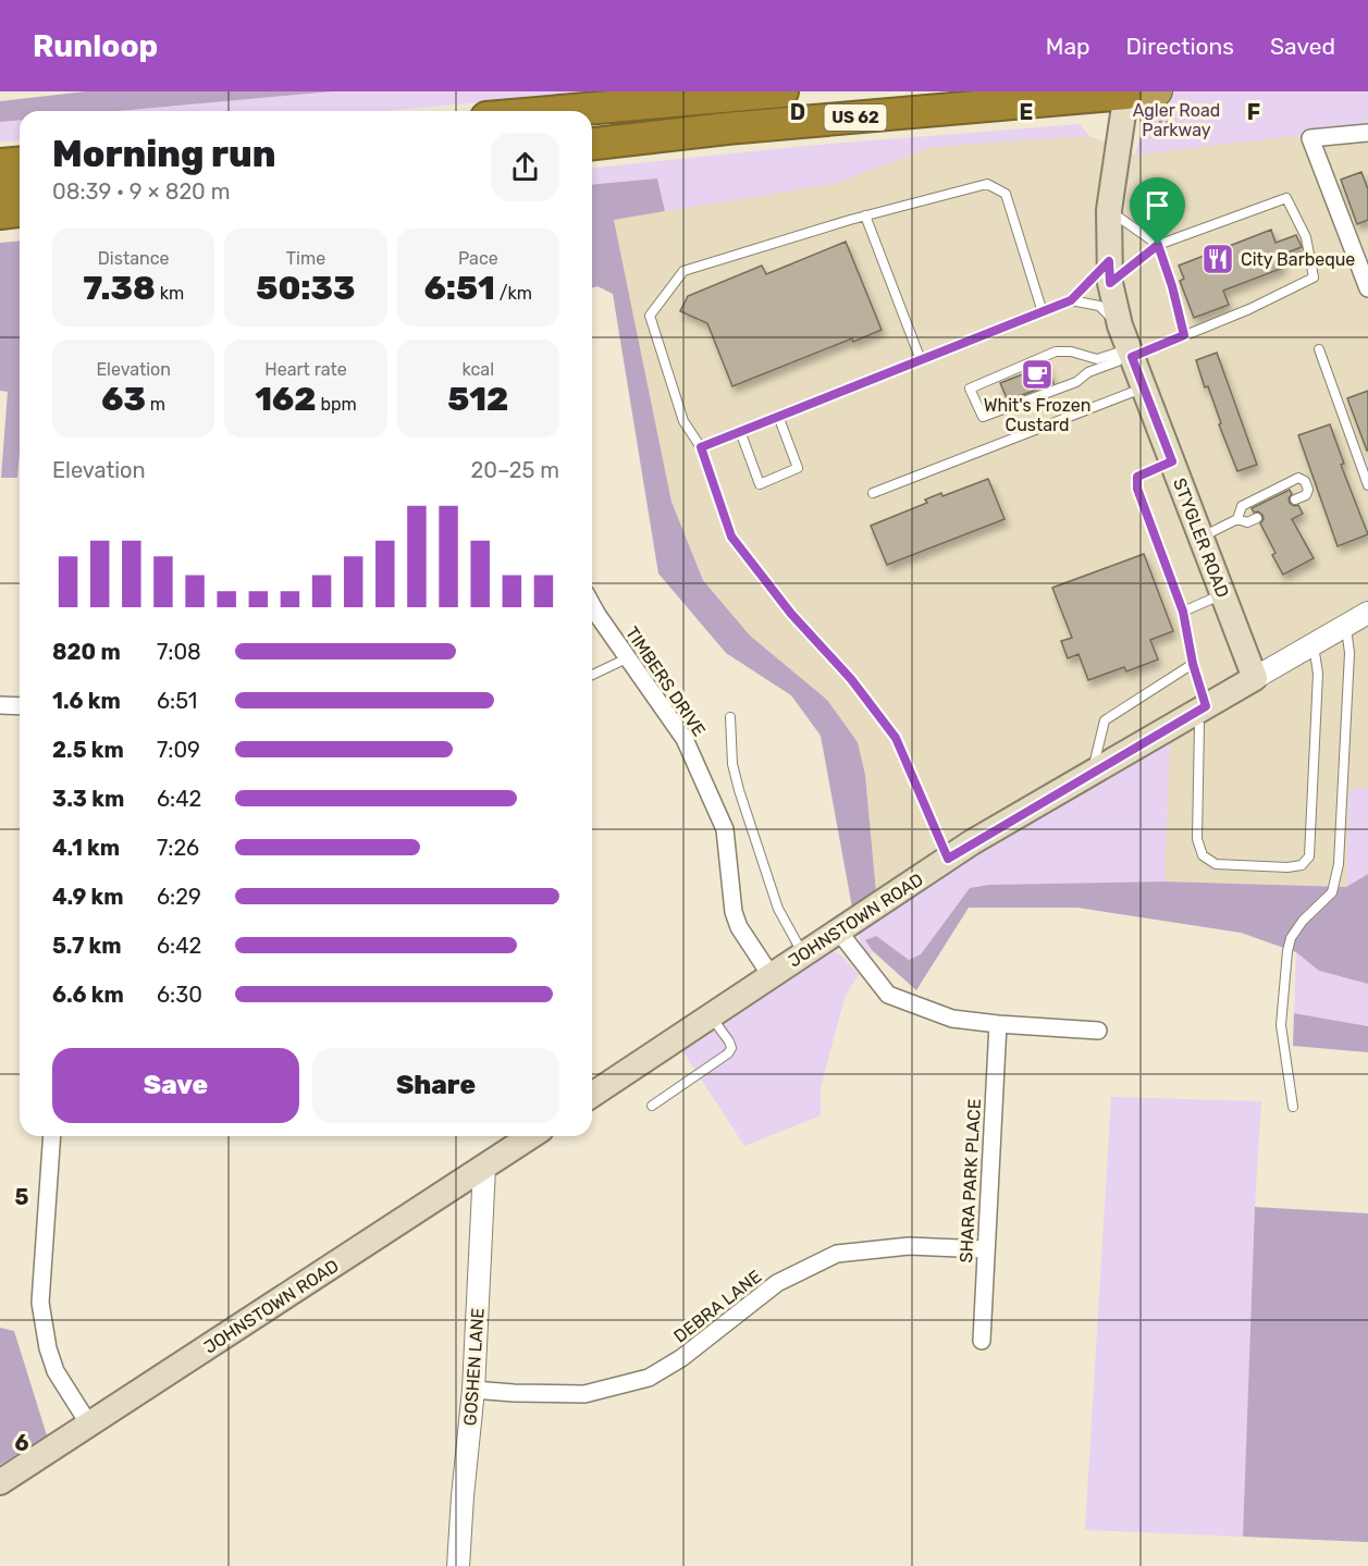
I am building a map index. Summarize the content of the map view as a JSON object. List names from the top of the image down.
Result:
{
  "streets": {
    "highway": ["US 62"],
    "main road": ["STYGLER ROAD", "JOHNSTOWN ROAD"],
    "street": [
      "TIMBERS DRIVE",
      "SHARA PARK PLACE",
      "DEBRA LANE",
      "GOSHEN LANE"
    ]
  },
  "crossings": [
    ["US 62", "STYGLER ROAD"],
    ["STYGLER ROAD", "JOHNSTOWN ROAD"],
    ["TIMBERS DRIVE", "JOHNSTOWN ROAD"],
    ["JOHNSTOWN ROAD", "GOSHEN LANE"],
    ["SHARA PARK PLACE", "DEBRA LANE"],
    ["DEBRA LANE", "GOSHEN LANE"]
  ],
  "parks": ["Agler Road Parkway"],
  "places": {
    "restaurant": ["City Barbeque"],
    "cafe": ["Whit's Frozen Custard"]
  },
  "page": {
    "header": "Runloop",
    "nav": ["Map", "Directions", "Saved"],
    "heading": ["Morning run", "08:39 · 9 × 820 m"],
    "stats": [
      ["Distance", "7.38 km"],
      ["Time", "50:33"],
      ["Pace", "6:51 /km"],
      ["Elevation", "63 m"],
      ["Heart rate", "162 bpm"],
      ["kcal", "512"]
    ],
    "chart": ["Elevation", "20–25 m"],
    "list": [
      {
        "name": "820 m",
        "note": "7:08"
      },
      {
        "name": "1.6 km",
        "note": "6:51"
      },
      {
        "name": "2.5 km",
        "note": "7:09"
      },
      {
        "name": "3.3 km",
        "note": "6:42"
      },
      {
        "name": "4.1 km",
        "note": "7:26"
      },
      {
        "name": "4.9 km",
        "note": "6:29"
      },
      {
        "name": "5.7 km",
        "note": "6:42"
      },
      {
        "name": "6.6 km",
        "note": "6:30"
      }
    ],
    "buttons": ["Save", "Share"]
  },
  "grid": {
    "columns": ["D", "E", "F"],
    "rows": ["5", "6"]
  }
}
